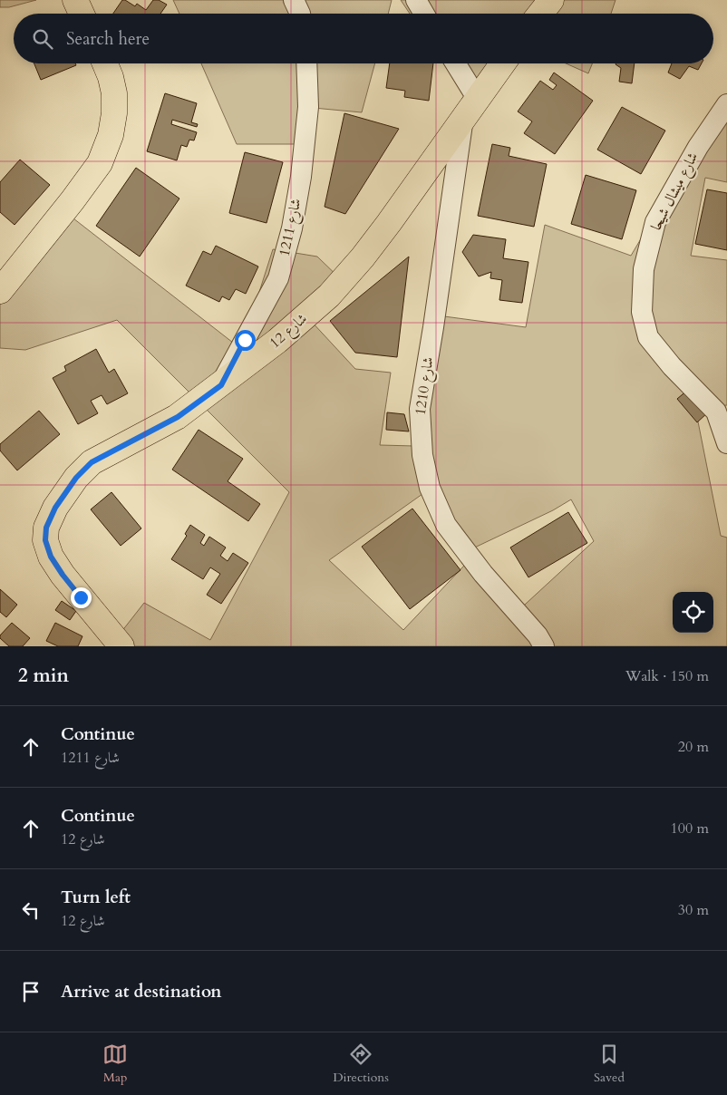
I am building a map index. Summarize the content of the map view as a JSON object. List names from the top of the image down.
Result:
{
  "streets": {
    "main road": ["شارع 12"],
    "street": ["شارع ميشال شيحا", "شارع 1211", "شارع 1210"]
  },
  "crossings": [
    ["شارع 1211", "شارع 12"],
    ["شارع 12", "شارع 1210"]
  ],
  "page": {
    "search": "Search here",
    "heading": ["2 min", "Walk · 150 m"],
    "list": [
      ["Continue", "شارع 1211", "20 m"],
      ["Continue", "شارع 12", "100 m"],
      ["Turn left", "شارع 12", "30 m"],
      "Arrive at destination"
    ],
    "nav": ["Map", "Directions", "Saved"]
  }
}
